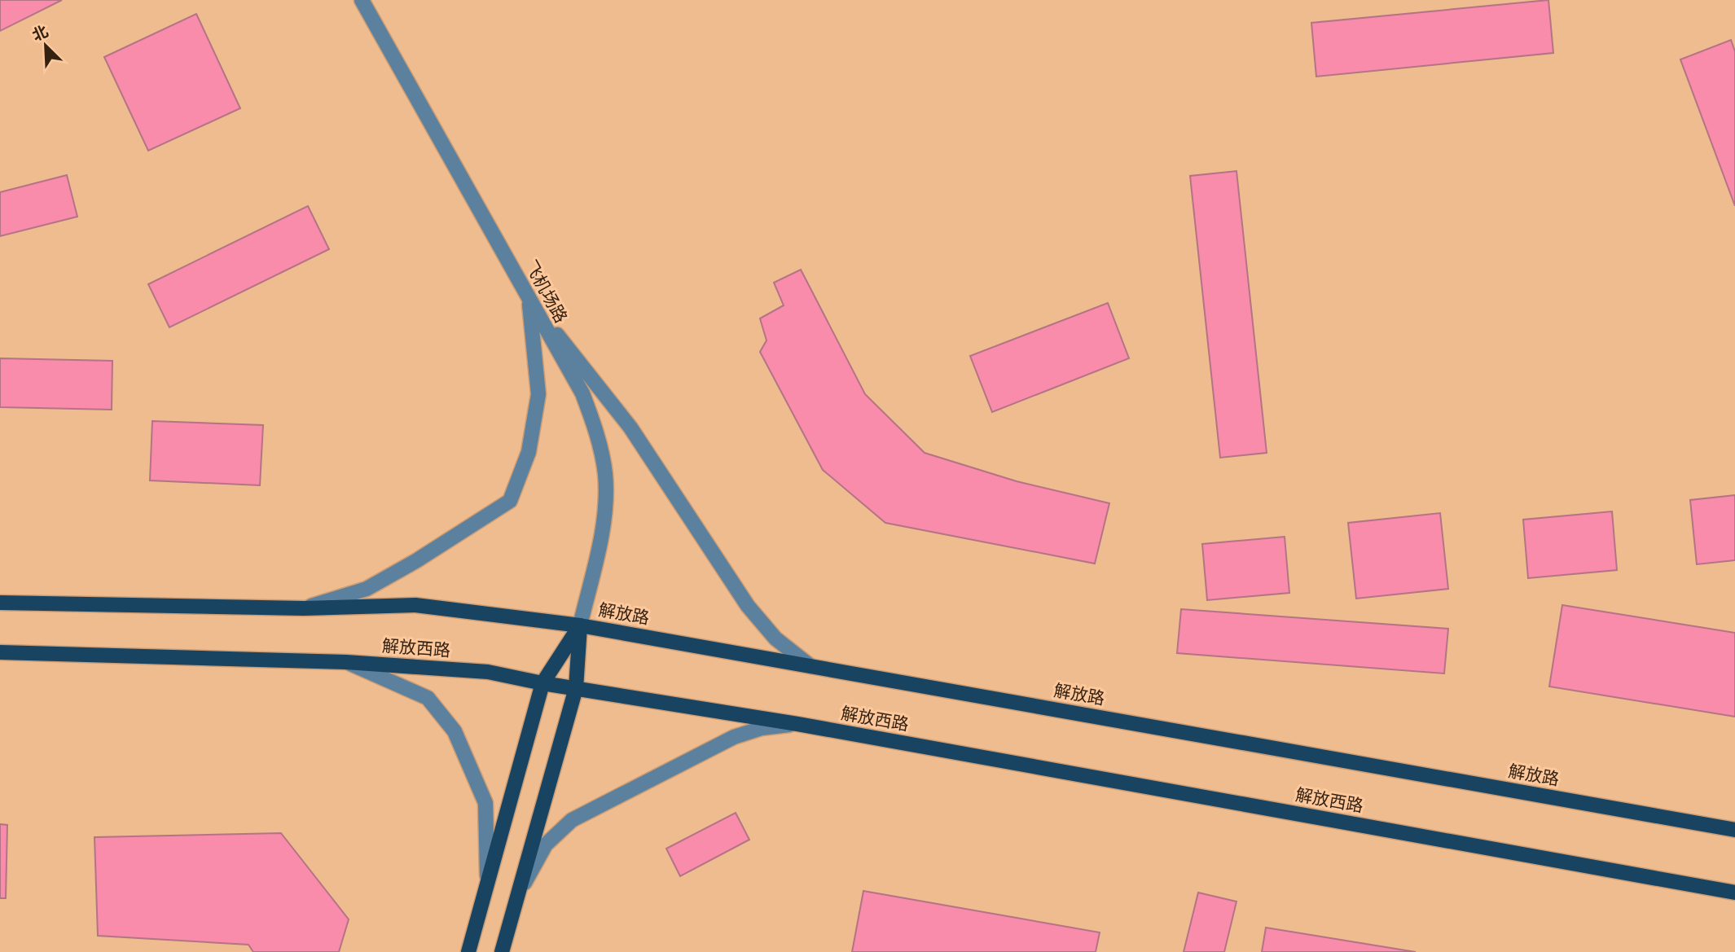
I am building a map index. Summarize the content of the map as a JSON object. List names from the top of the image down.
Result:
{
  "streets": {
    "main road": ["解放路", "解放西路"],
    "street": ["飞机场路"]
  },
  "crossings": [
    ["飞机场路", "解放路"]
  ],
  "north": "top left"
}
